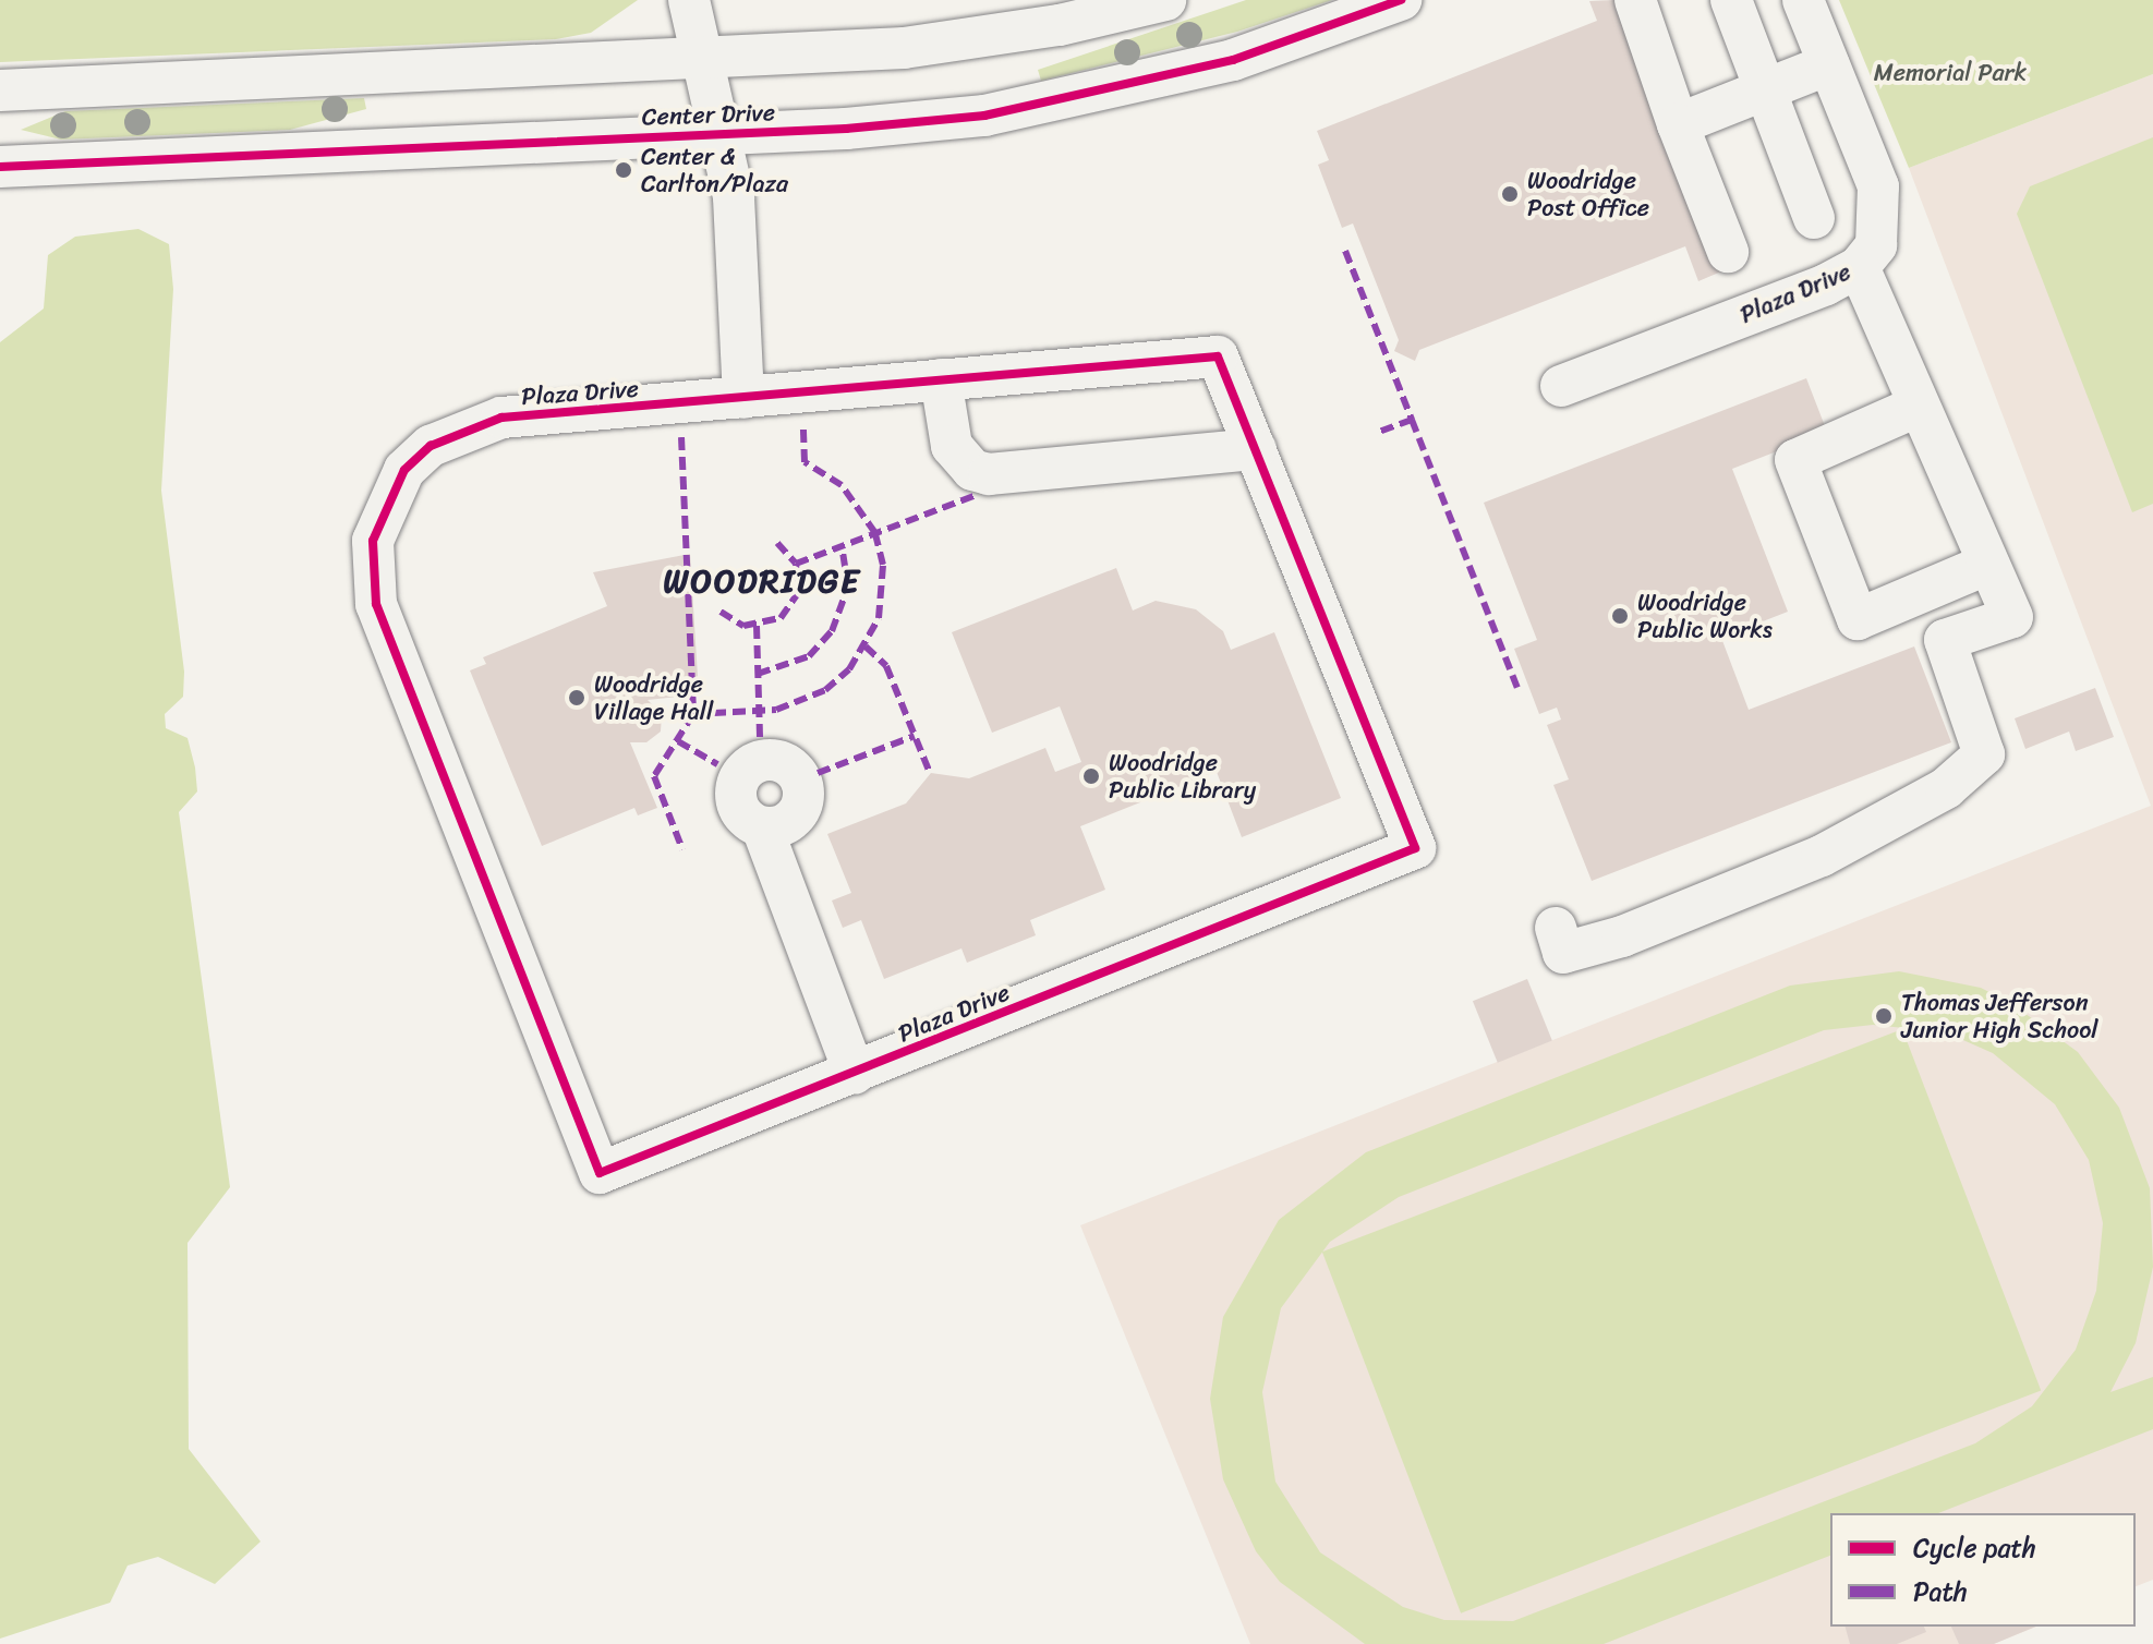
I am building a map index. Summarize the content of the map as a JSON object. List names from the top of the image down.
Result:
{
  "streets": {
    "street": ["Center Drive", "Plaza Drive"]
  },
  "districts": ["WOODRIDGE"],
  "parks": ["Memorial Park"],
  "places": [
    "Center & Carlton/Plaza",
    "Woodridge Post Office",
    "Woodridge Public Works",
    "Woodridge Village Hall",
    "Woodridge Public Library",
    "Thomas Jefferson Junior High School"
  ],
  "legend": ["Cycle path", "Path"]
}
